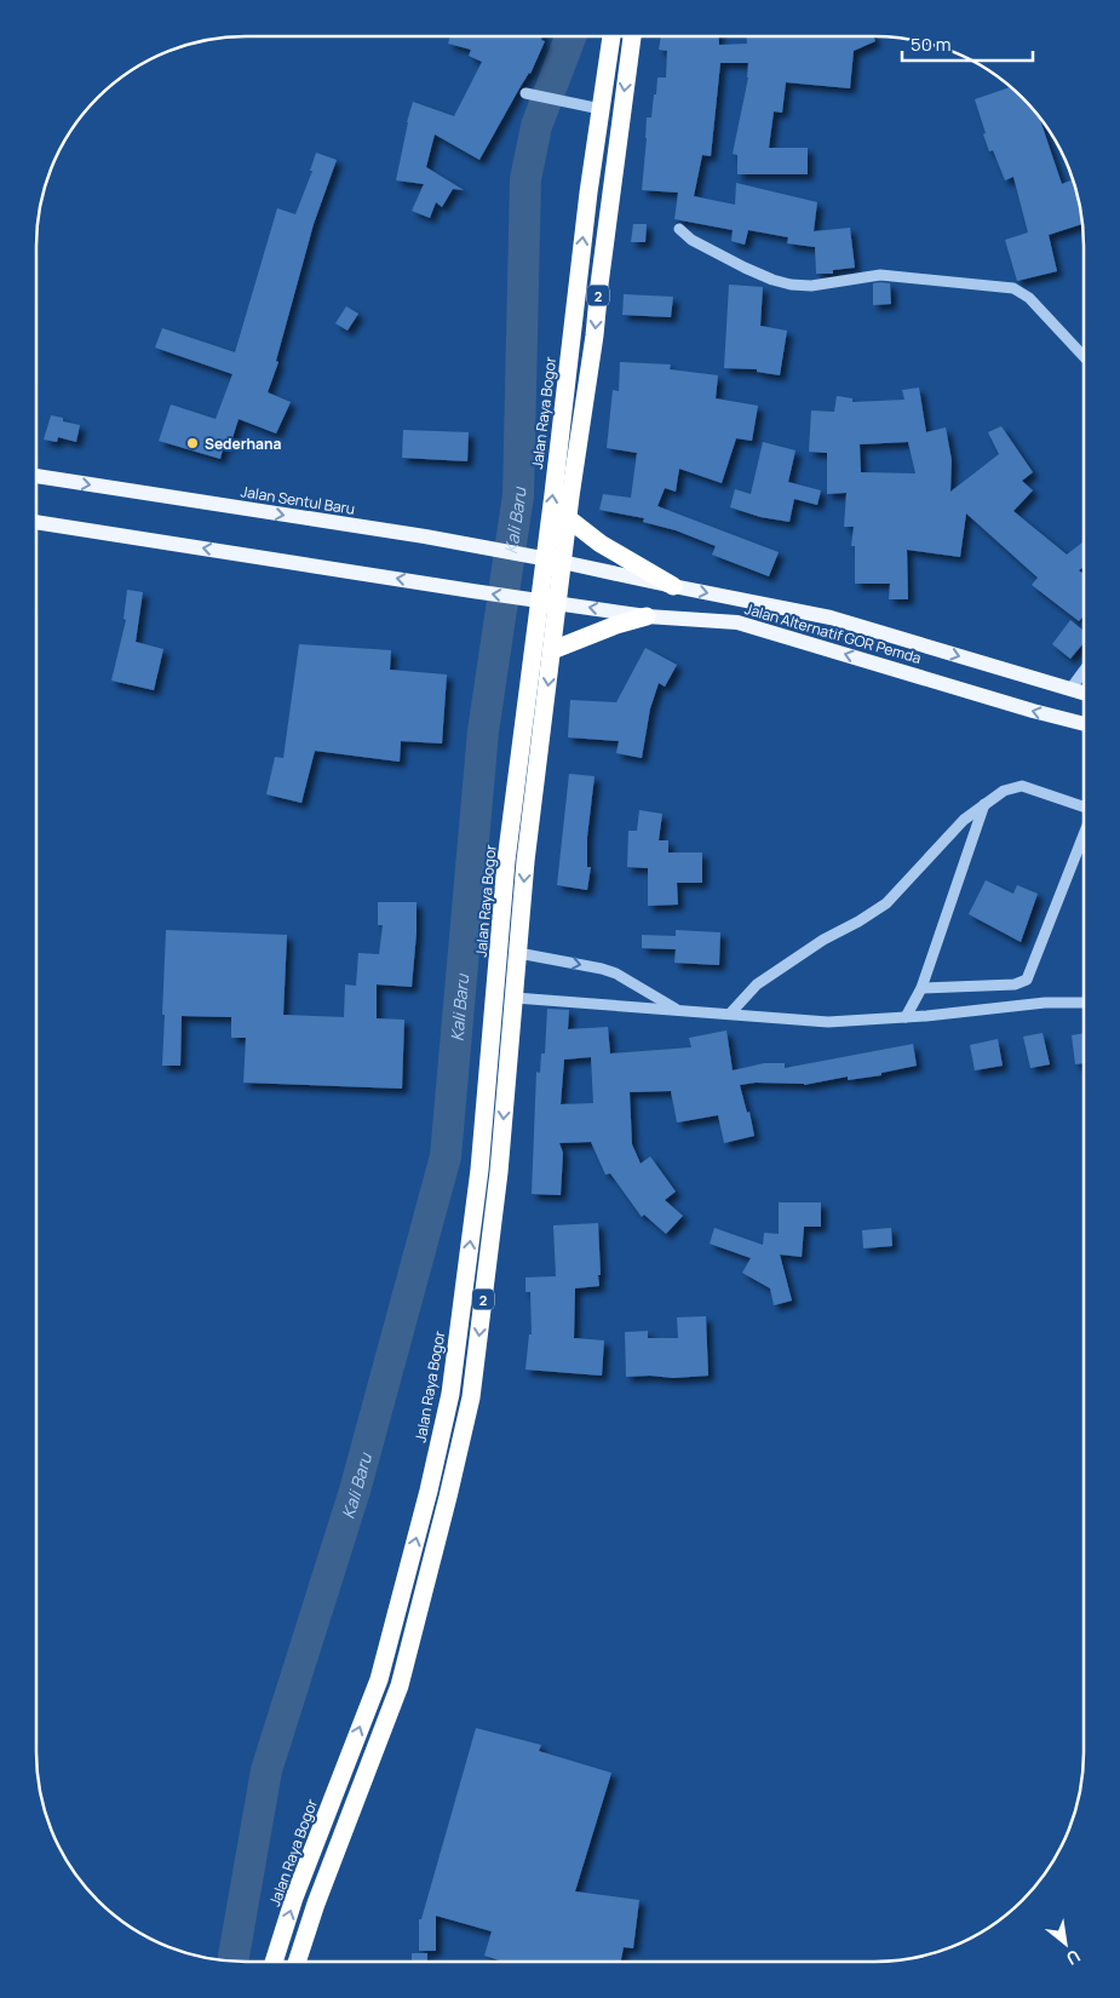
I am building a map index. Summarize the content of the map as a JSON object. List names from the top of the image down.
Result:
{
  "streets": {
    "highway": ["2", "Jalan Raya Bogor"],
    "main road": ["Jalan Sentul Baru", "Jalan Alternatif GOR Pemda"]
  },
  "crossings": [
    ["Jalan Raya Bogor", "Jalan Sentul Baru"],
    ["Jalan Raya Bogor", "Jalan Alternatif GOR Pemda"],
    ["Jalan Sentul Baru", "Jalan Alternatif GOR Pemda"]
  ],
  "water": ["Kali Baru"],
  "places": ["Sederhana"],
  "scale_bar": "50 m",
  "north": "bottom right"
}
